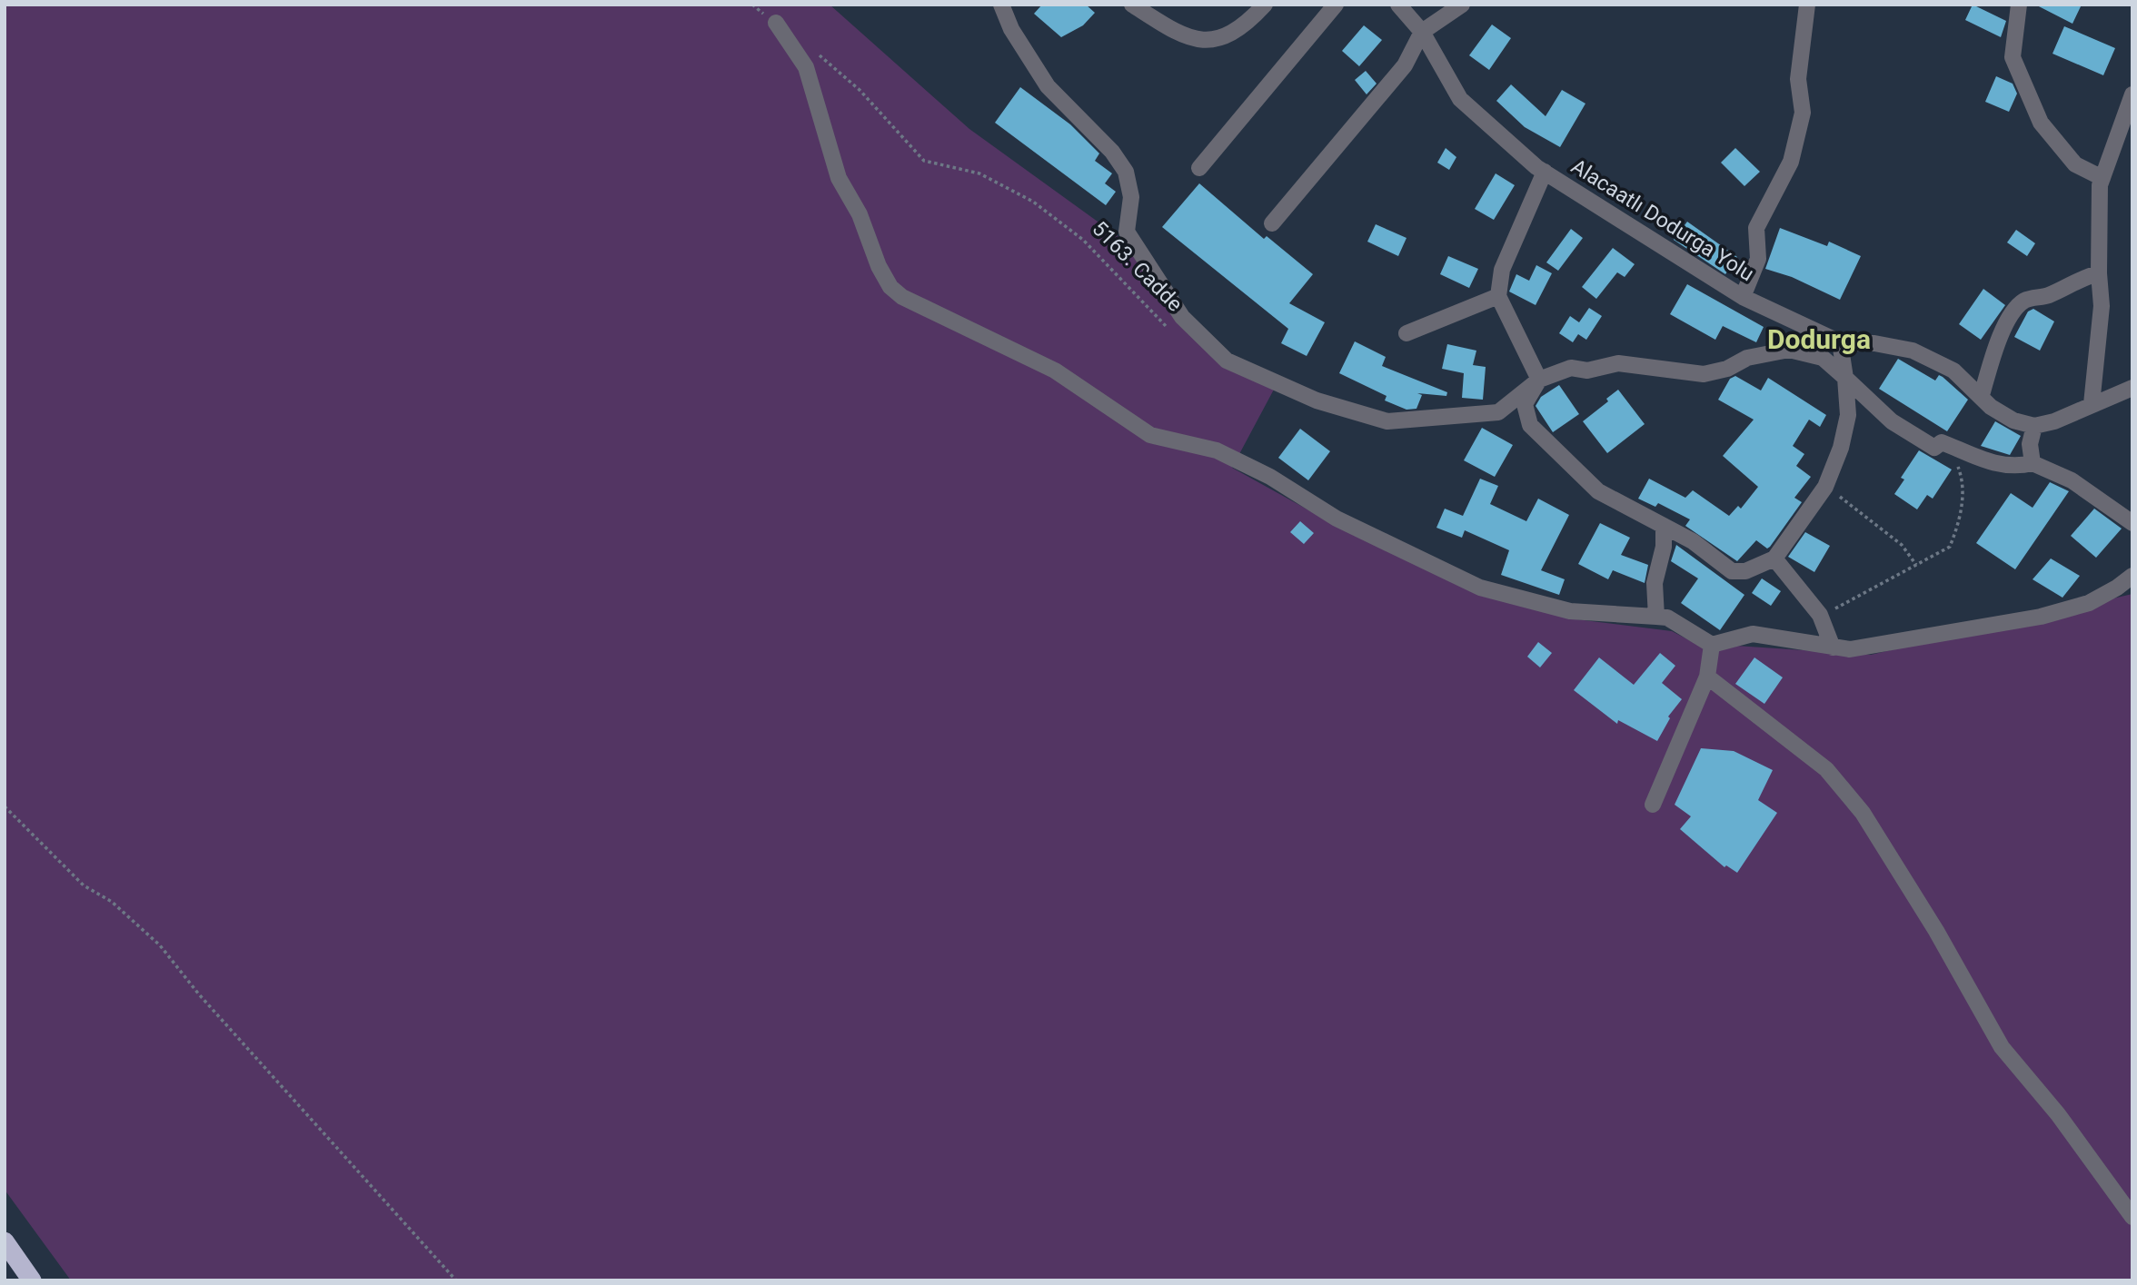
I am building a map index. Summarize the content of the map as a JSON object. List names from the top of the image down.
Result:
{
  "streets": {
    "street": ["Alacaatlı Dodurga Yolu"],
    "path": ["5163. Cadde"]
  },
  "districts": ["Dodurga"]
}
